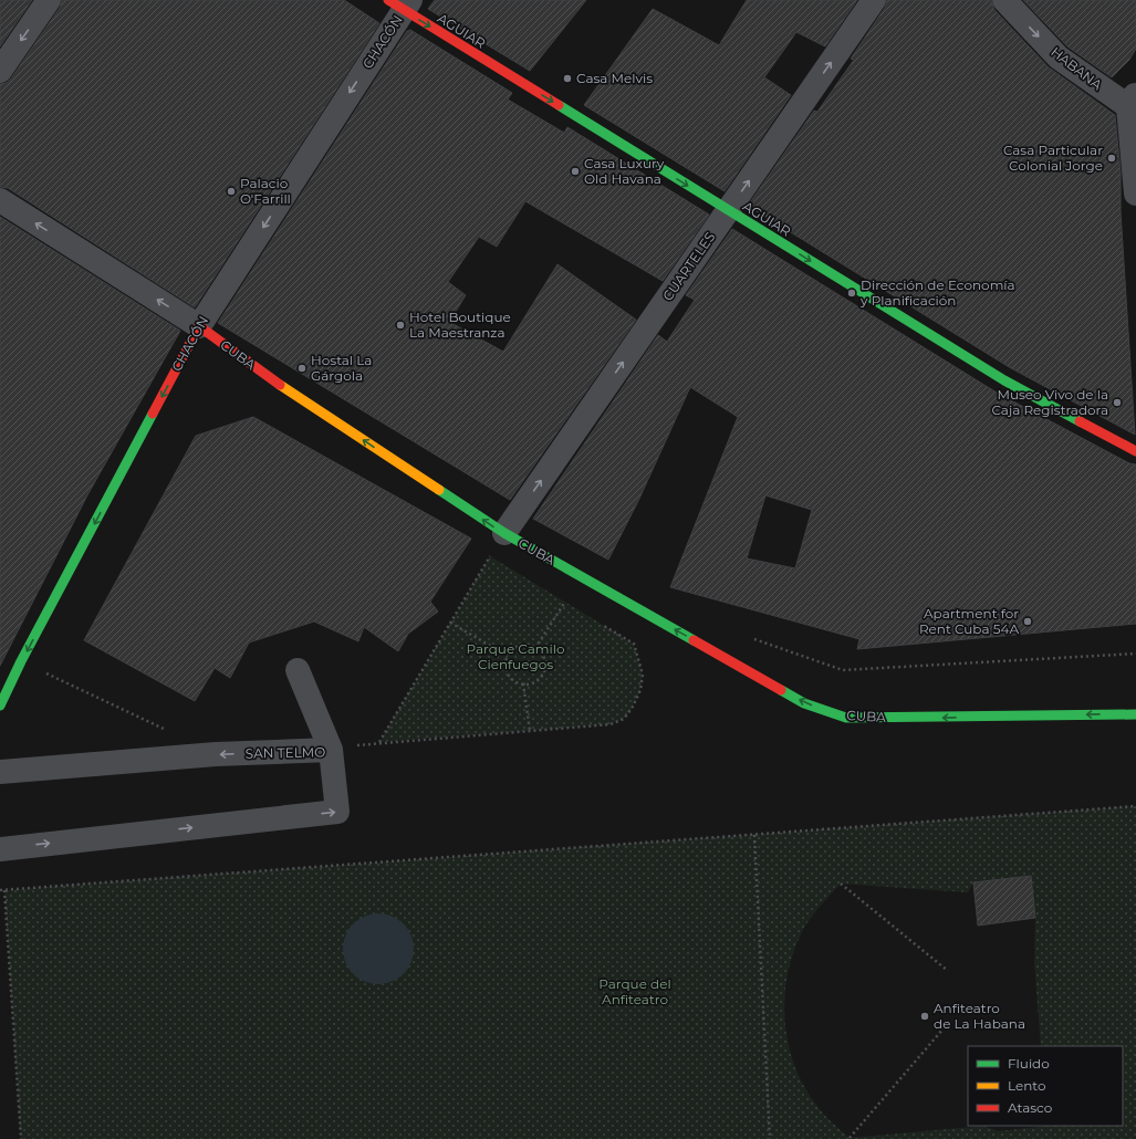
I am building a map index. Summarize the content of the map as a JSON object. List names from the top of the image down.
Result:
{
  "streets": {
    "street": [
      "AGUIAR",
      "CHACÓN",
      "HABANA",
      "CUARTELES",
      "CUBA",
      "SAN TELMO"
    ]
  },
  "crossings": [
    ["AGUIAR", "CHACÓN"],
    ["AGUIAR", "CUARTELES"],
    ["CHACÓN", "CUBA"],
    ["CUARTELES", "CUBA"]
  ],
  "one_way": [
    "AGUIAR",
    "CHACÓN",
    "HABANA",
    "CUARTELES",
    "CUBA"
  ],
  "parks": ["Parque Camilo Cienfuegos", "Parque del Anfiteatro"],
  "places": [
    "Casa Melvis",
    "Casa Particular Colonial Jorge",
    "Casa Luxury Old Havana",
    "Palacio O'Farrill",
    "Dirección de Economía y Planificación",
    "Hotel Boutique La Maestranza",
    "Hostal La Gárgola",
    "Museo Vivo de la Caja Registradora",
    "Apartment for Rent Cuba 54A",
    "Anfiteatro de La Habana"
  ],
  "legend": ["Fluido", "Lento", "Atasco"]
}
